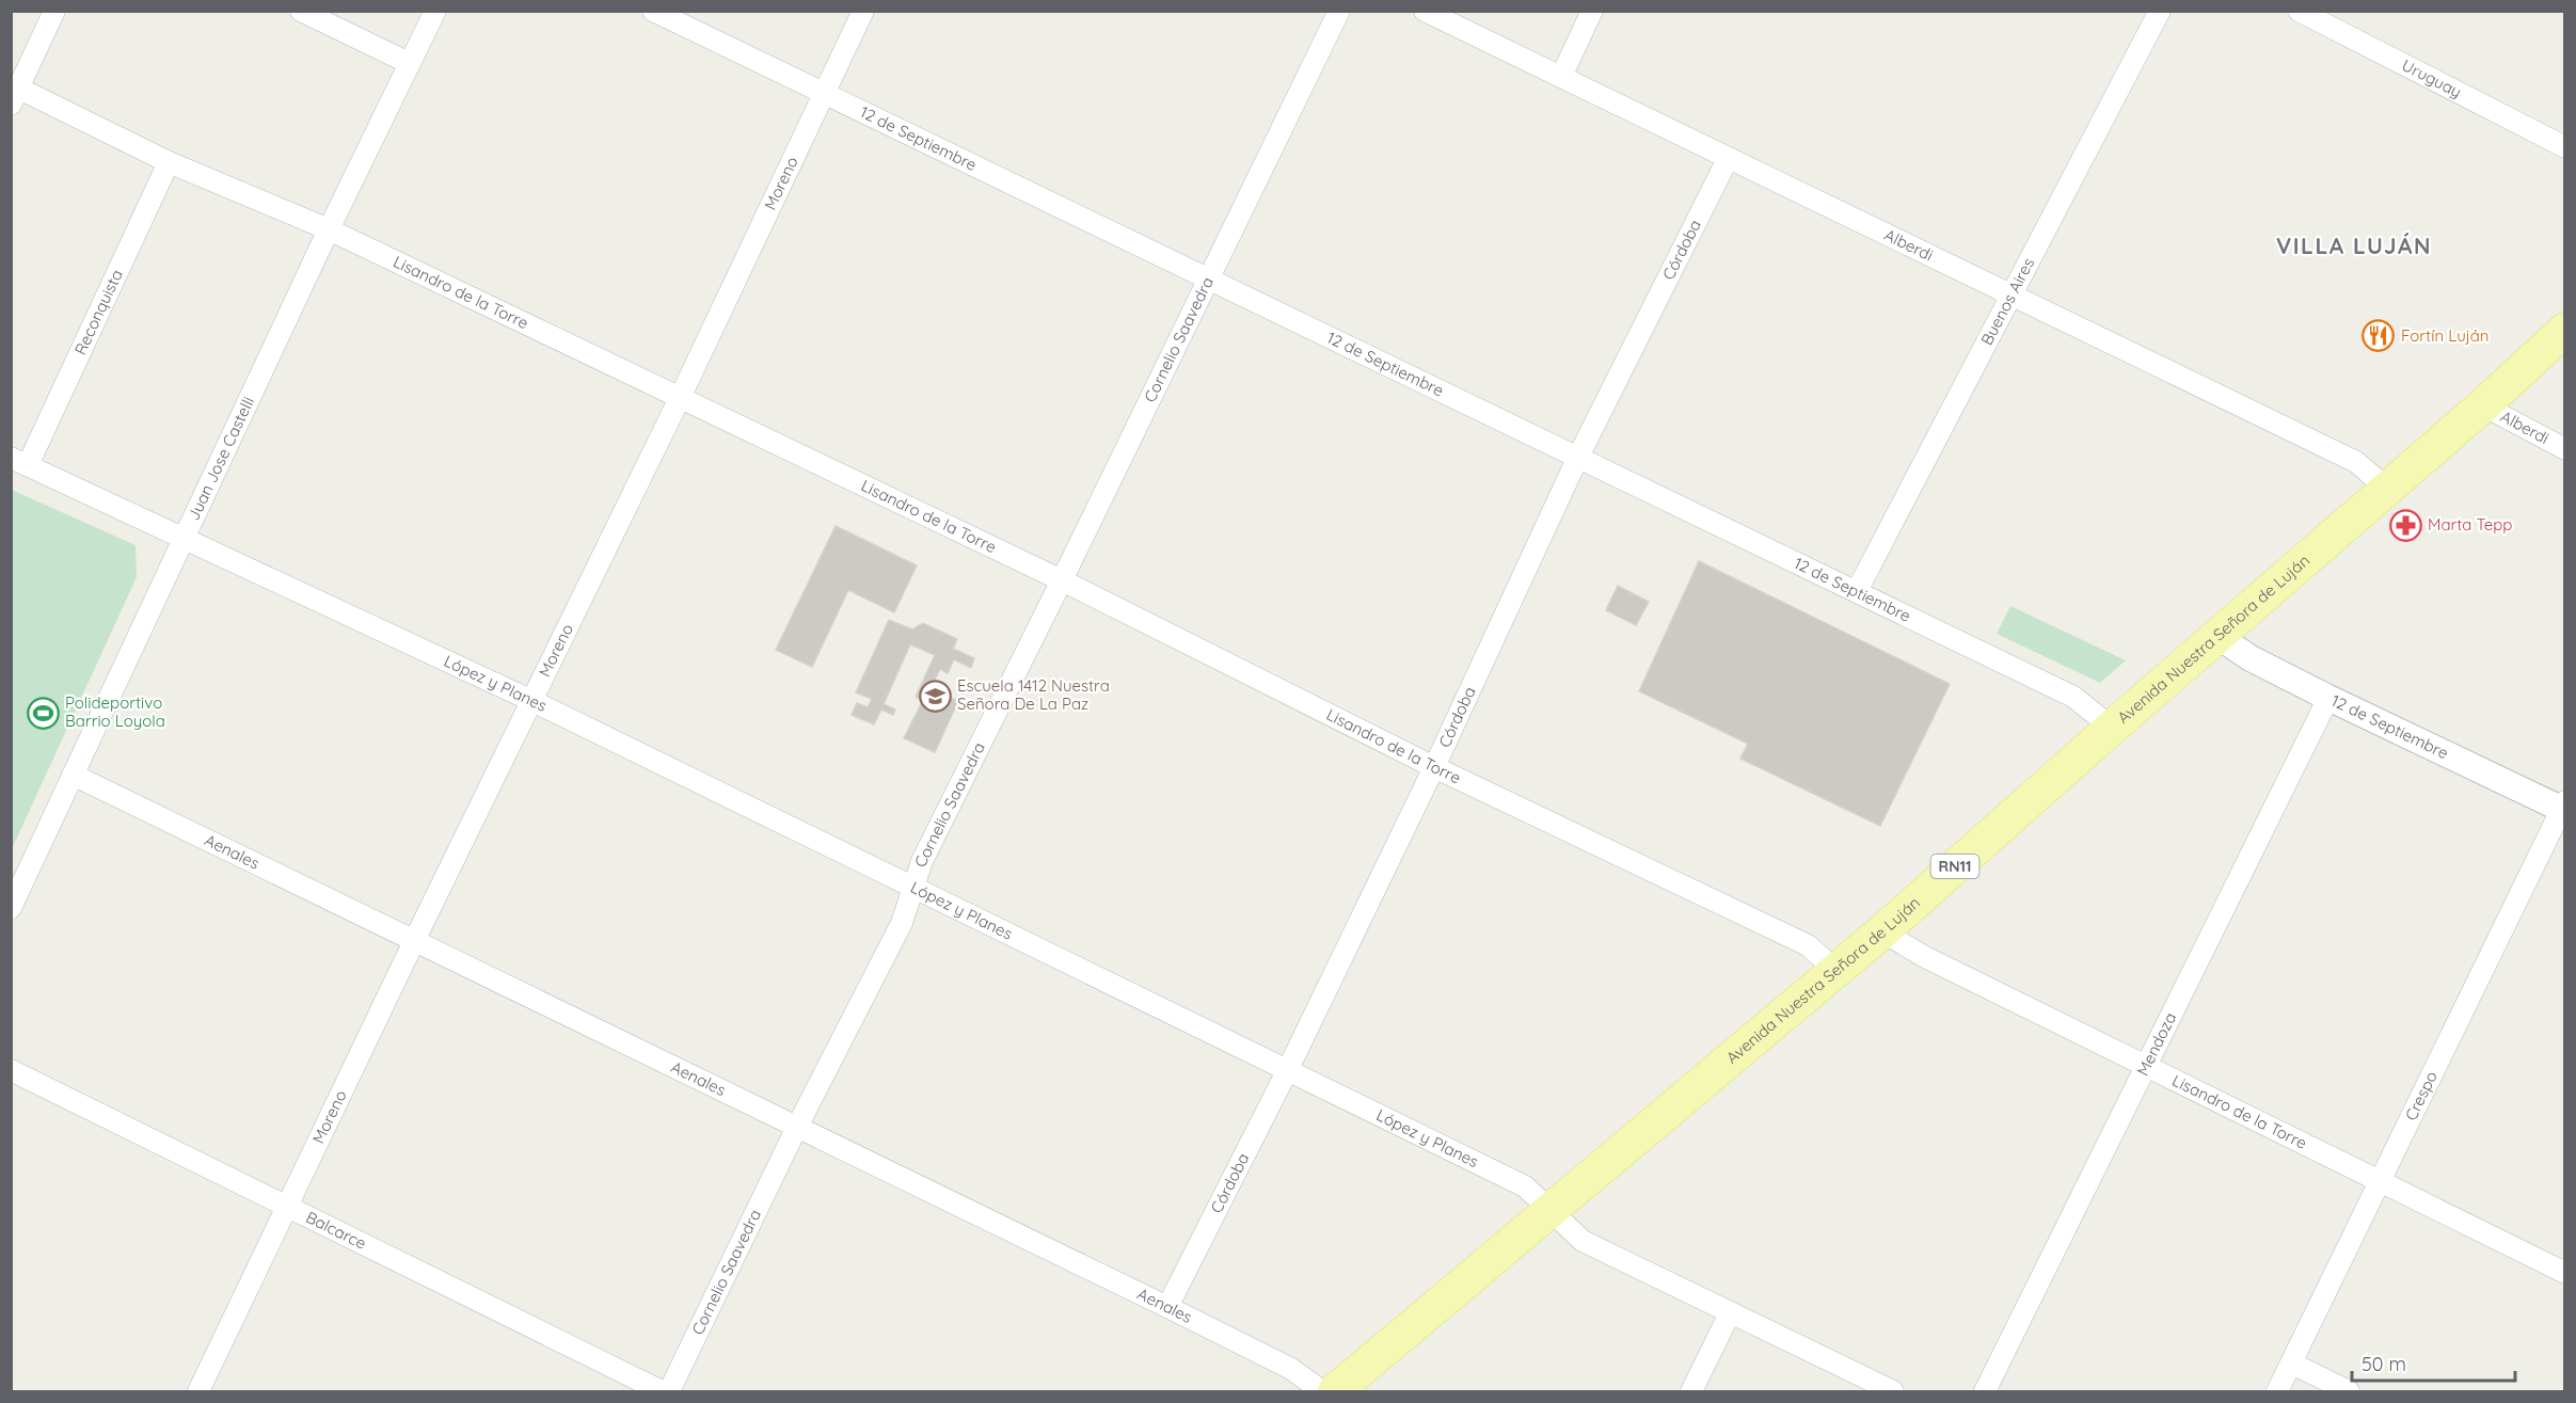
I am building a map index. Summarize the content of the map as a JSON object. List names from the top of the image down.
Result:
{
  "streets": {
    "main road": ["Avenida Nuestra Señora de Luján", "RN11"],
    "street": [
      "Uruguay",
      "12 de Septiembre",
      "Moreno",
      "Alberdi",
      "Córdoba",
      "Lisandro de la Torre",
      "Buenos Aires",
      "Reconquista",
      "Cornelio Saavedra",
      "Juan Jose Castelli",
      "López y Planes",
      "Aenales",
      "Mendoza",
      "Crespo",
      "Balcarce"
    ]
  },
  "crossings": [
    ["12 de Septiembre", "Moreno"],
    ["12 de Septiembre", "Córdoba"],
    ["12 de Septiembre", "Buenos Aires"],
    ["12 de Septiembre", "Cornelio Saavedra"],
    ["12 de Septiembre", "Avenida Nuestra Señora de Luján"],
    ["12 de Septiembre", "Mendoza"],
    ["12 de Septiembre", "Crespo"],
    ["Moreno", "Lisandro de la Torre"],
    ["Moreno", "López y Planes"],
    ["Moreno", "Aenales"],
    ["Moreno", "Balcarce"],
    ["Alberdi", "Córdoba"],
    ["Alberdi", "Buenos Aires"],
    ["Alberdi", "Avenida Nuestra Señora de Luján"],
    ["Córdoba", "Lisandro de la Torre"],
    ["Córdoba", "López y Planes"],
    ["Córdoba", "Aenales"],
    ["Lisandro de la Torre", "Reconquista"],
    ["Lisandro de la Torre", "Cornelio Saavedra"],
    ["Lisandro de la Torre", "Juan Jose Castelli"],
    ["Lisandro de la Torre", "Avenida Nuestra Señora de Luján"],
    ["Lisandro de la Torre", "Mendoza"],
    ["Lisandro de la Torre", "Crespo"],
    ["Reconquista", "López y Planes"],
    ["Cornelio Saavedra", "López y Planes"],
    ["Cornelio Saavedra", "Aenales"],
    ["Juan Jose Castelli", "López y Planes"],
    ["Juan Jose Castelli", "Aenales"],
    ["Avenida Nuestra Señora de Luján", "López y Planes"]
  ],
  "districts": ["VILLA LUJÁN"],
  "places": {
    "restaurant": ["Fortín Luján"],
    "pharmacy": ["Marta Tepp"],
    "school or university": ["Escuela 1412 Nuestra Señora De La Paz"],
    "sports": ["Polideportivo Barrio Loyola"]
  },
  "scale_bar": "50 m"
}
